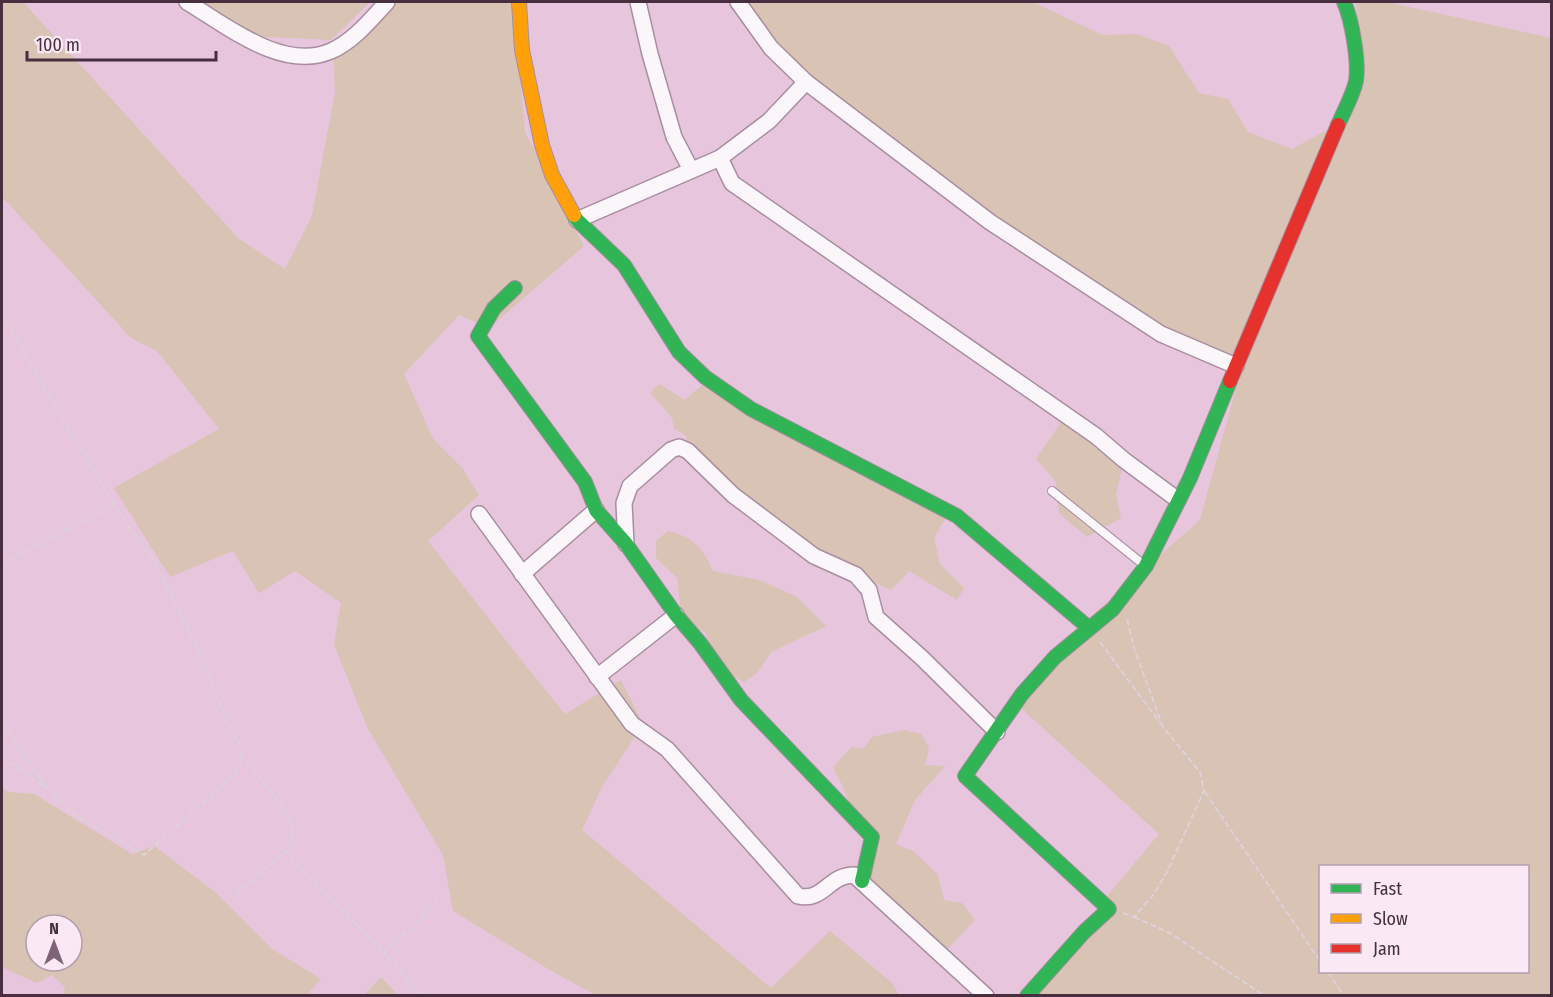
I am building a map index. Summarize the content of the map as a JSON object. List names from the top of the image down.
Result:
{
  "legend": ["Fast", "Slow", "Jam"],
  "scale_bar": "100 m",
  "north": "top"
}
